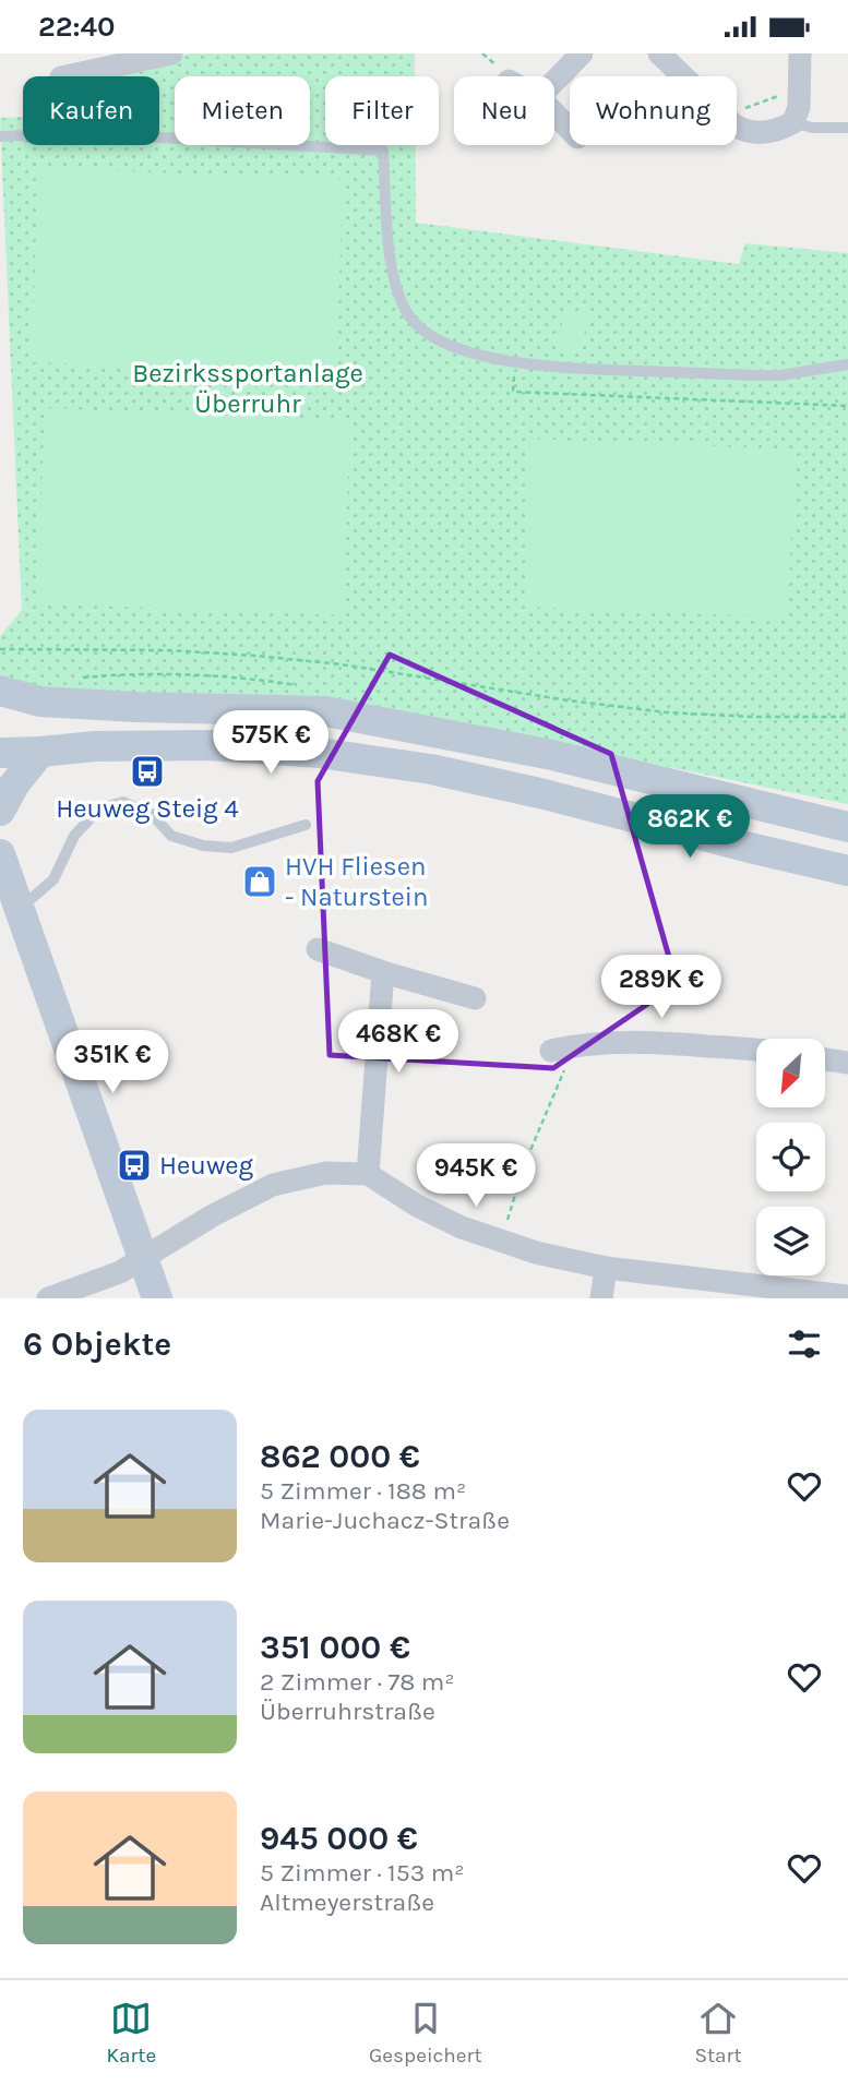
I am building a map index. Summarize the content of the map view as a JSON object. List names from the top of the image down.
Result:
{
  "parks": ["Bezirkssportanlage Überruhr"],
  "places": {
    "bus stop": ["Heuweg Steig 4", "Heuweg"],
    "shop": ["HVH Fliesen - Naturstein"]
  },
  "north": "bottom left",
  "page": {
    "status": "22:40",
    "chip": [
      "Kaufen",
      "Mieten",
      "Filter",
      "Neu",
      "Wohnung"
    ],
    "price": [
      "575K €",
      "862K €",
      "289K €",
      "468K €",
      "351K €",
      "945K €"
    ],
    "heading": "6 Objekte",
    "list": [
      {
        "name": "862 000 €",
        "note": "5 Zimmer · 188 m² · Marie-Juchacz-Straße"
      },
      {
        "name": "351 000 €",
        "note": "2 Zimmer · 78 m² · Überruhrstraße"
      },
      {
        "name": "945 000 €",
        "note": "5 Zimmer · 153 m² · Altmeyerstraße"
      }
    ],
    "tabs": ["Karte", "Gespeichert", "Start"]
  }
}
